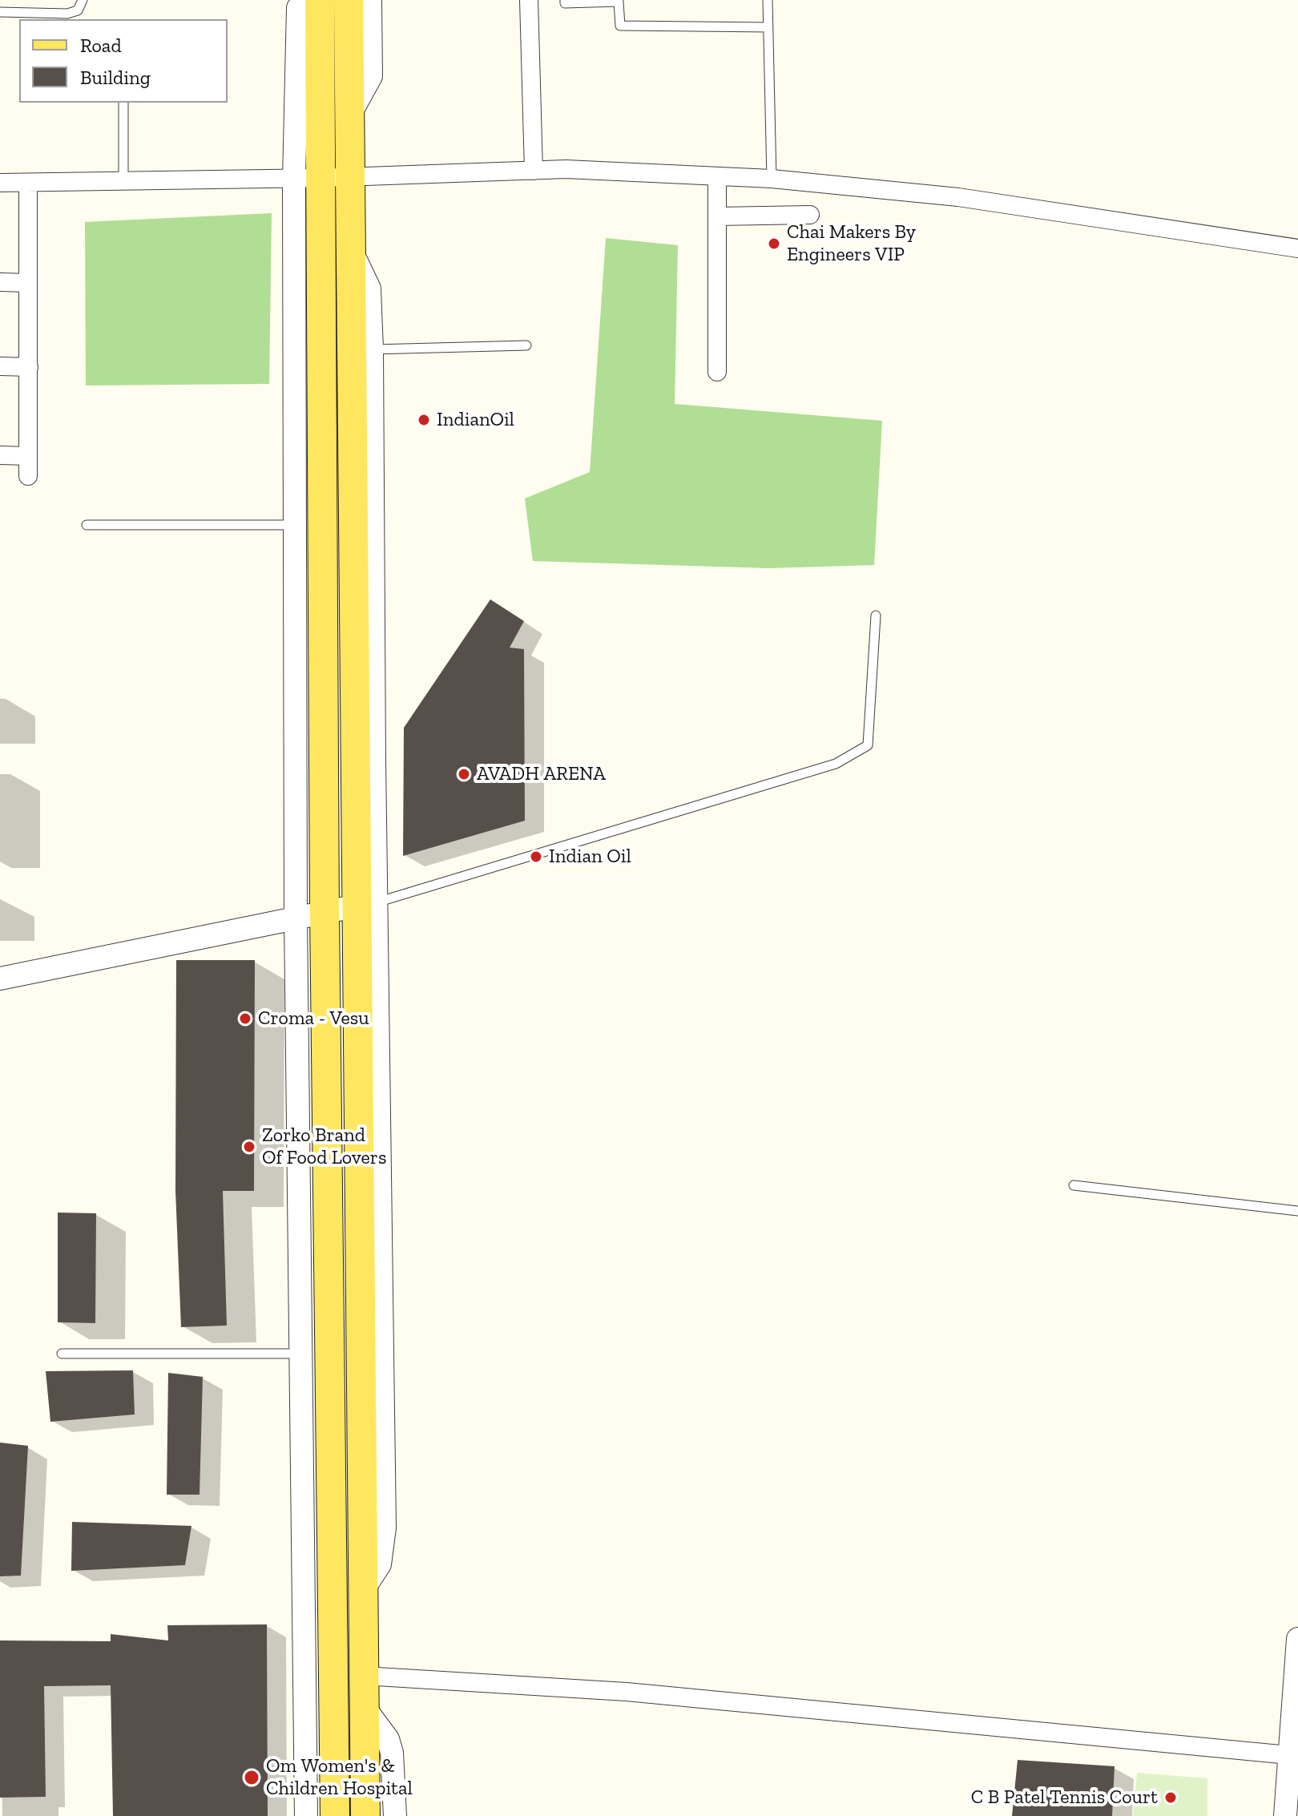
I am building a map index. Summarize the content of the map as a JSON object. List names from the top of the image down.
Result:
{
  "places": [
    "Chai Makers By Engineers VIP",
    "IndianOil",
    "AVADH ARENA",
    "Indian Oil",
    "Croma - Vesu",
    "Zorko Brand Of Food Lovers",
    "Om Women's & Children Hospital",
    "C B Patel Tennis Court"
  ],
  "legend": ["Road", "Building"]
}
